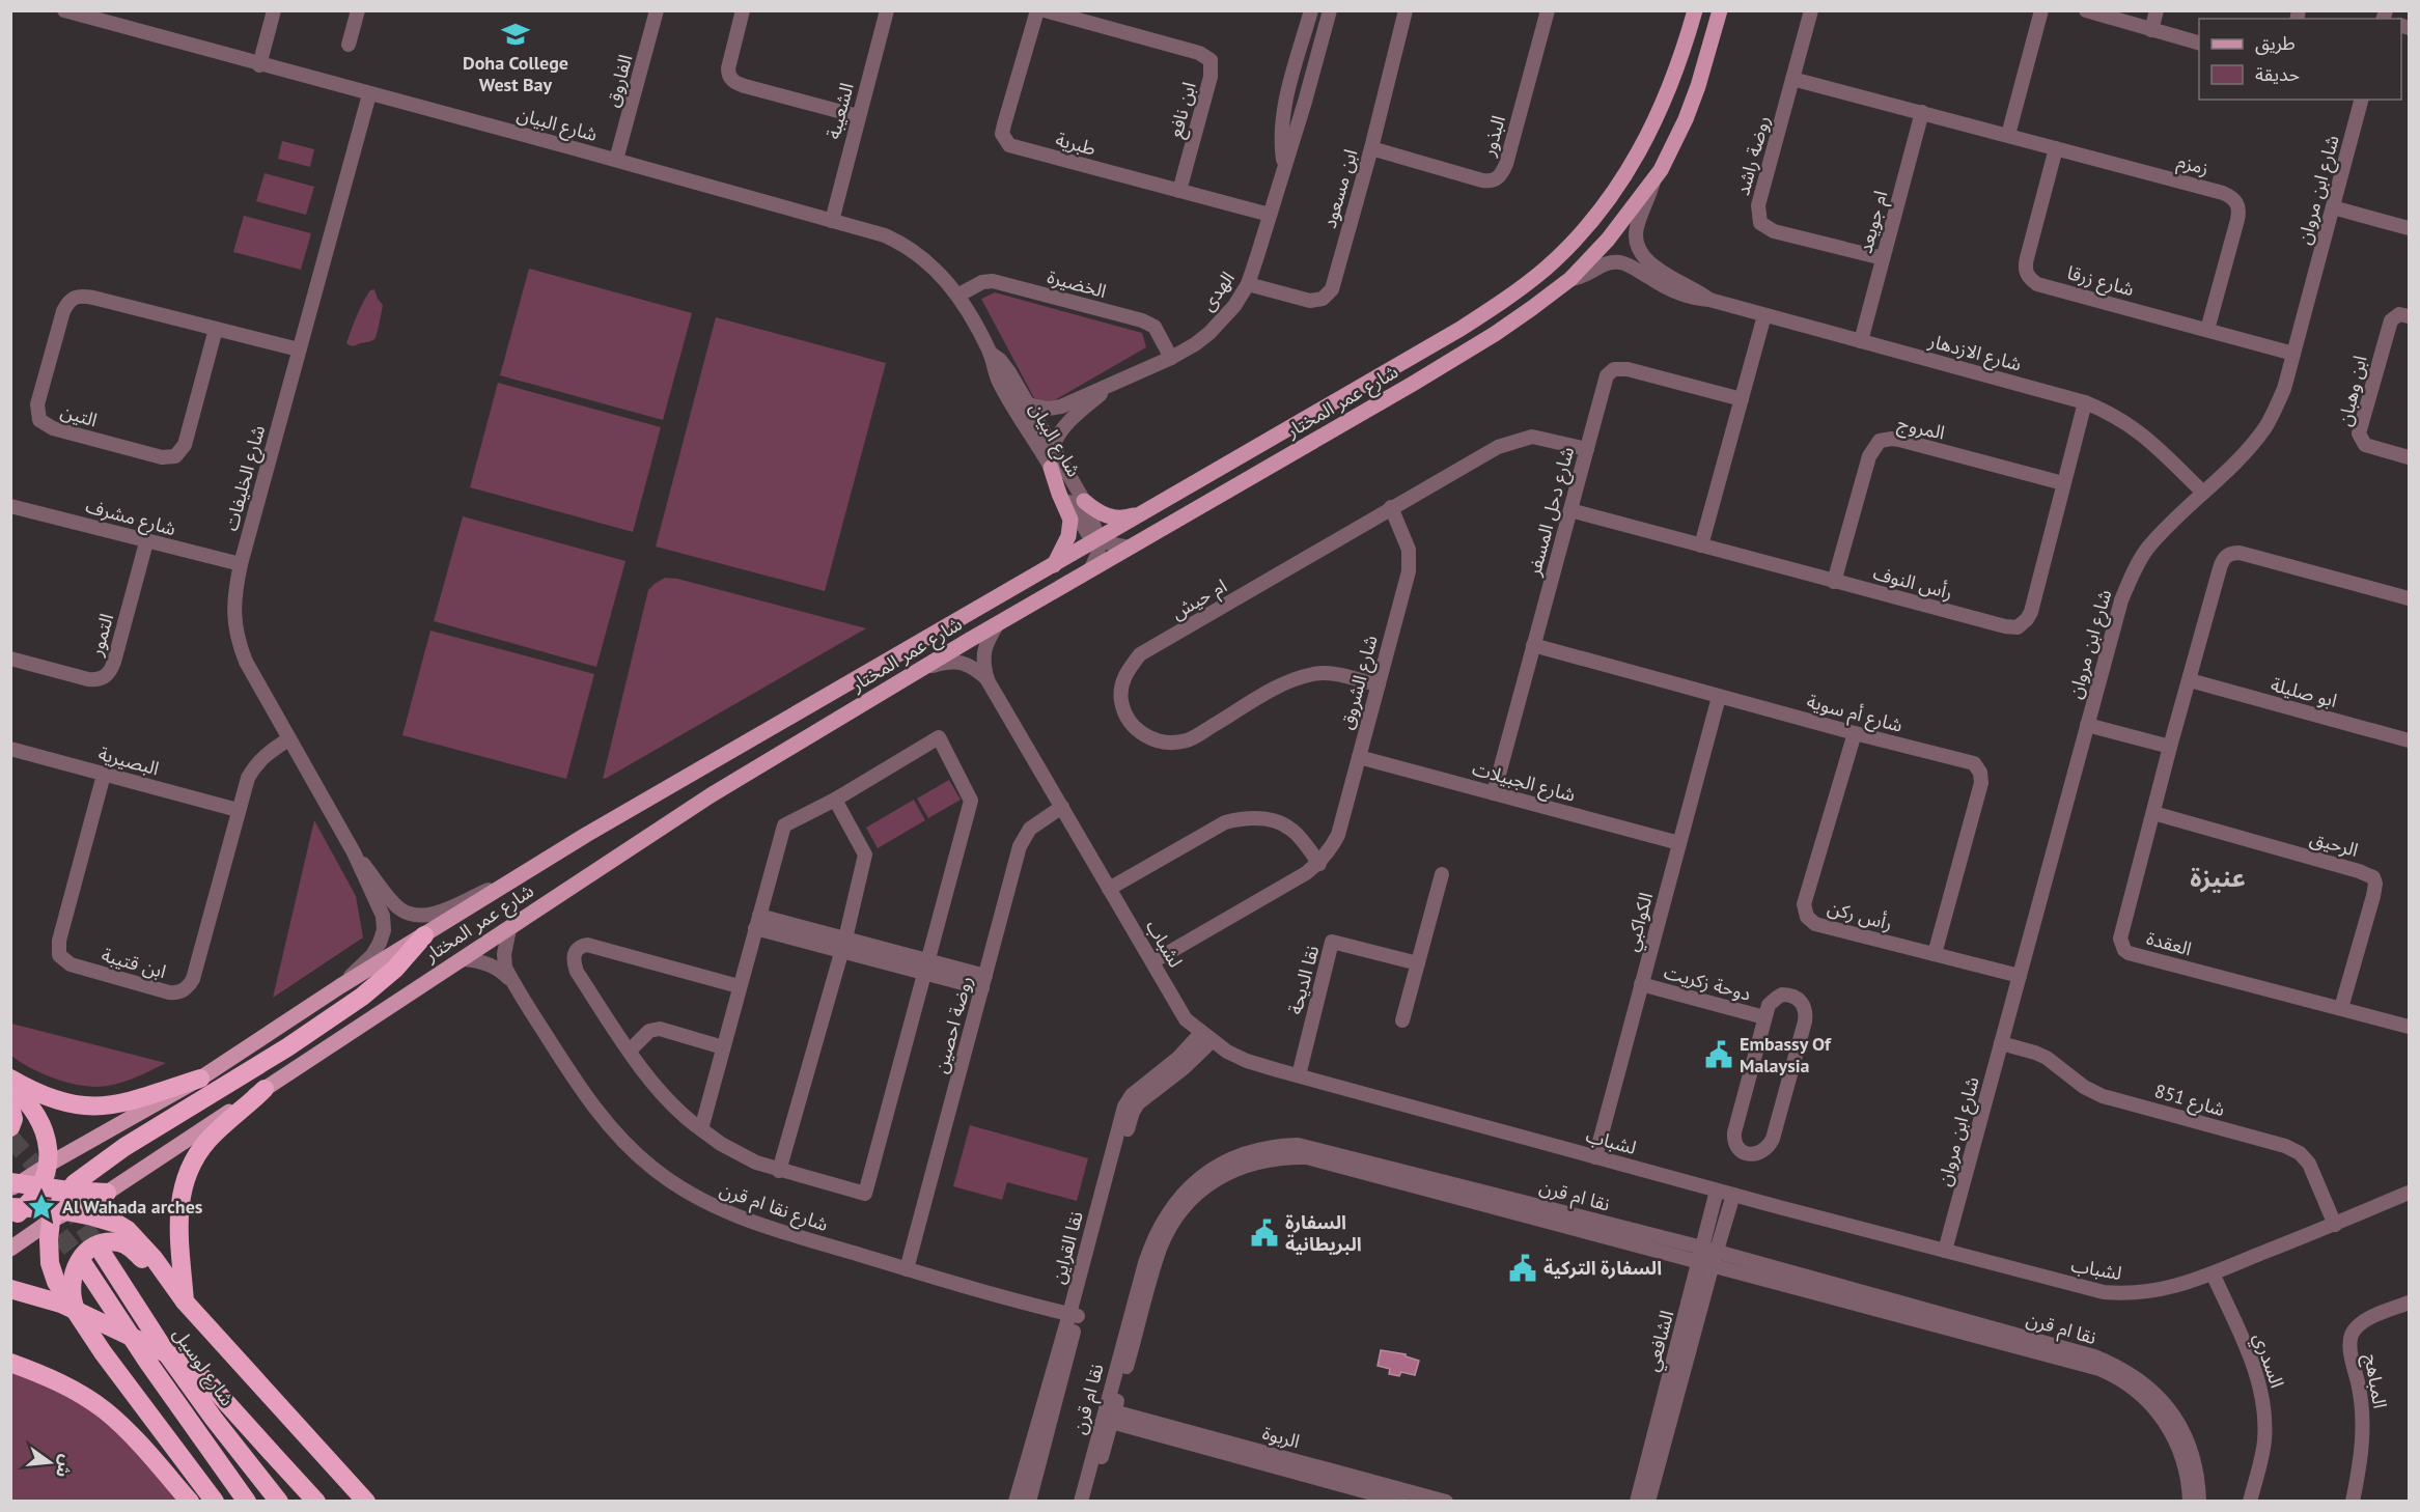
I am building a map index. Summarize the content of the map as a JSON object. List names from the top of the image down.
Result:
{
  "streets": {
    "highway": ["شارع لوسيل"],
    "main road": ["شارع عمر المختار"],
    "street": [
      "الفاروق",
      "ابن نافع",
      "الشعيبة",
      "شارع البيان",
      "البذور",
      "طبرية",
      "روضة راشد",
      "زمزم",
      "ابن مسعود",
      "شارع ابن مروان",
      "ام جويعد",
      "شارع زرقا",
      "الخضيرة",
      "الهدى",
      "شارع الازدهار",
      "ابن وهبان",
      "التين",
      "المروج",
      "شارع الخليفات",
      "شارع دحل المسفر",
      "شارع مشرف",
      "رأس النوف",
      "ام حيش",
      "التمور",
      "شارع الشروق",
      "ابو صليلة",
      "شارع أم سوية",
      "البصيرية",
      "شارع الجبيلات",
      "الرحيق",
      "رأس ركن",
      "الكواكبي",
      "لشباب",
      "العقدة",
      "ابن قتيبة",
      "نقا الديحة",
      "دوحة زكريت",
      "روضة احصين",
      "شارع 851",
      "نقا ام قرن",
      "شارع نقا ام قرن",
      "نقا القراين",
      "الشافعي",
      "السدري",
      "المباهج",
      "الربوة"
    ]
  },
  "crossings": [
    ["الفاروق", "شارع البيان"],
    ["ابن نافع", "طبرية"],
    ["الشعيبة", "شارع البيان"],
    ["شارع البيان", "الخضيرة"],
    ["شارع البيان", "الهدى"],
    ["شارع البيان", "شارع عمر المختار"],
    ["شارع البيان", "شارع الخليفات"],
    ["البذور", "ابن مسعود"],
    ["طبرية", "الهدى"],
    ["روضة راشد", "زمزم"],
    ["روضة راشد", "ام جويعد"],
    ["زمزم", "ام جويعد"],
    ["زمزم", "شارع زرقا"],
    ["ابن مسعود", "الهدى"],
    ["شارع ابن مروان", "شارع زرقا"],
    ["شارع ابن مروان", "شارع الازدهار"],
    ["شارع ابن مروان", "رأس ركن"],
    ["شارع ابن مروان", "لشباب"],
    ["شارع ابن مروان", "شارع 851"],
    ["ام جويعد", "شارع الازدهار"],
    ["الخضيرة", "الهدى"],
    ["شارع الازدهار", "شارع عمر المختار"],
    ["شارع الازدهار", "رأس النوف"],
    ["شارع عمر المختار", "شارع الخليفات"],
    ["شارع عمر المختار", "لشباب"],
    ["شارع عمر المختار", "شارع نقا ام قرن"],
    ["التين", "شارع الخليفات"],
    ["المروج", "رأس النوف"],
    ["شارع الخليفات", "شارع مشرف"],
    ["شارع الخليفات", "ابن قتيبة"],
    ["شارع دحل المسفر", "رأس النوف"],
    ["شارع دحل المسفر", "ام حيش"],
    ["شارع دحل المسفر", "شارع أم سوية"],
    ["شارع دحل المسفر", "شارع الجبيلات"],
    ["شارع مشرف", "التمور"],
    ["ام حيش", "شارع الشروق"],
    ["شارع الشروق", "شارع الجبيلات"],
    ["شارع الشروق", "لشباب"],
    ["ابو صليلة", "العقدة"],
    ["شارع أم سوية", "رأس ركن"],
    ["شارع أم سوية", "الكواكبي"],
    ["البصيرية", "ابن قتيبة"],
    ["شارع الجبيلات", "الكواكبي"],
    ["الرحيق", "العقدة"],
    ["الكواكبي", "لشباب"],
    ["الكواكبي", "دوحة زكريت"],
    ["لشباب", "نقا الديحة"],
    ["لشباب", "روضة احصين"],
    ["لشباب", "شارع 851"],
    ["لشباب", "نقا القراين"],
    ["لشباب", "الشافعي"],
    ["لشباب", "السدري"],
    ["روضة احصين", "شارع نقا ام قرن"],
    ["نقا ام قرن", "الشافعي"],
    ["نقا ام قرن", "الربوة"],
    ["شارع نقا ام قرن", "نقا القراين"]
  ],
  "districts": ["عنيزة"],
  "places": {
    "school or university": ["Doha College West Bay"],
    "public building": ["Embassy Of Malaysia", "السفارة البريطانية", "السفارة التركية"],
    "place": ["Al Wahada arches"]
  },
  "legend": ["طريق", "حديقة"],
  "north": "right"
}
